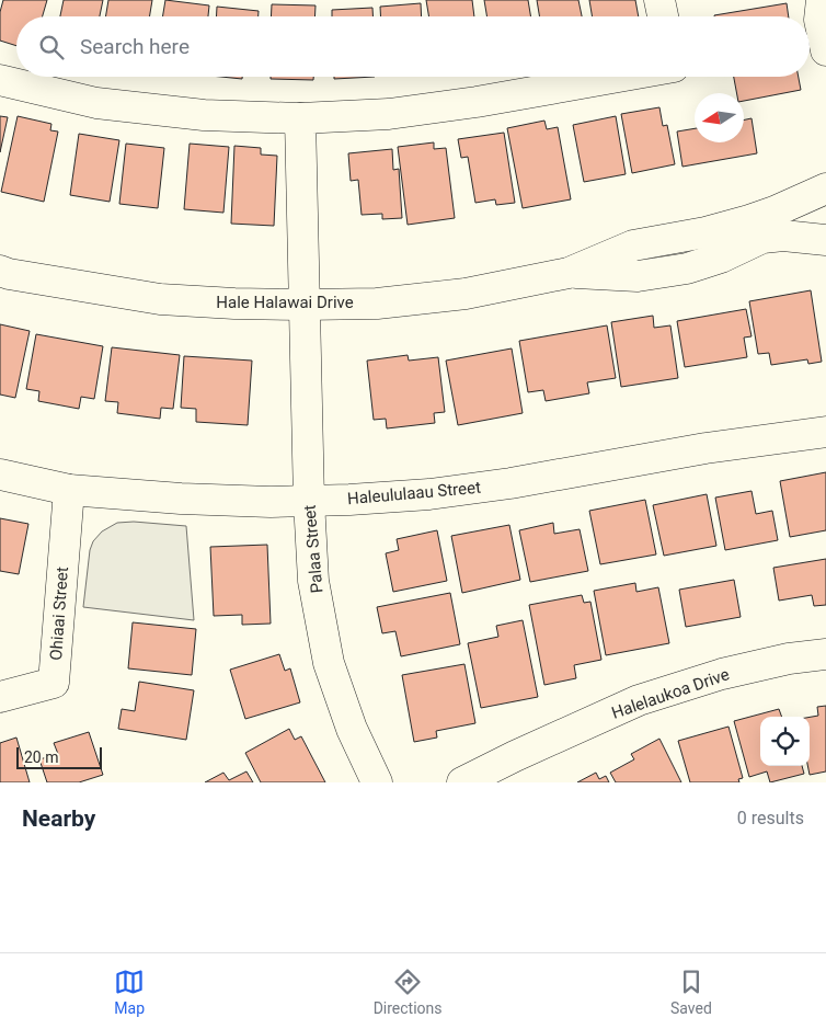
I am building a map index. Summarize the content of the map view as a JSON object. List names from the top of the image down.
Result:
{
  "streets": {
    "street": [
      "Hale Halawai Drive",
      "Haleululaau Street",
      "Palaa Street",
      "Ohiaai Street",
      "Halelaukoa Drive"
    ]
  },
  "crossings": [
    ["Hale Halawai Drive", "Palaa Street"],
    ["Haleululaau Street", "Palaa Street"],
    ["Haleululaau Street", "Ohiaai Street"]
  ],
  "scale_bar": "20 m",
  "north": "left",
  "page": {
    "search": "Search here",
    "scale": "20 m",
    "heading": ["Nearby", "0 results"],
    "nav": ["Map", "Directions", "Saved"]
  }
}
